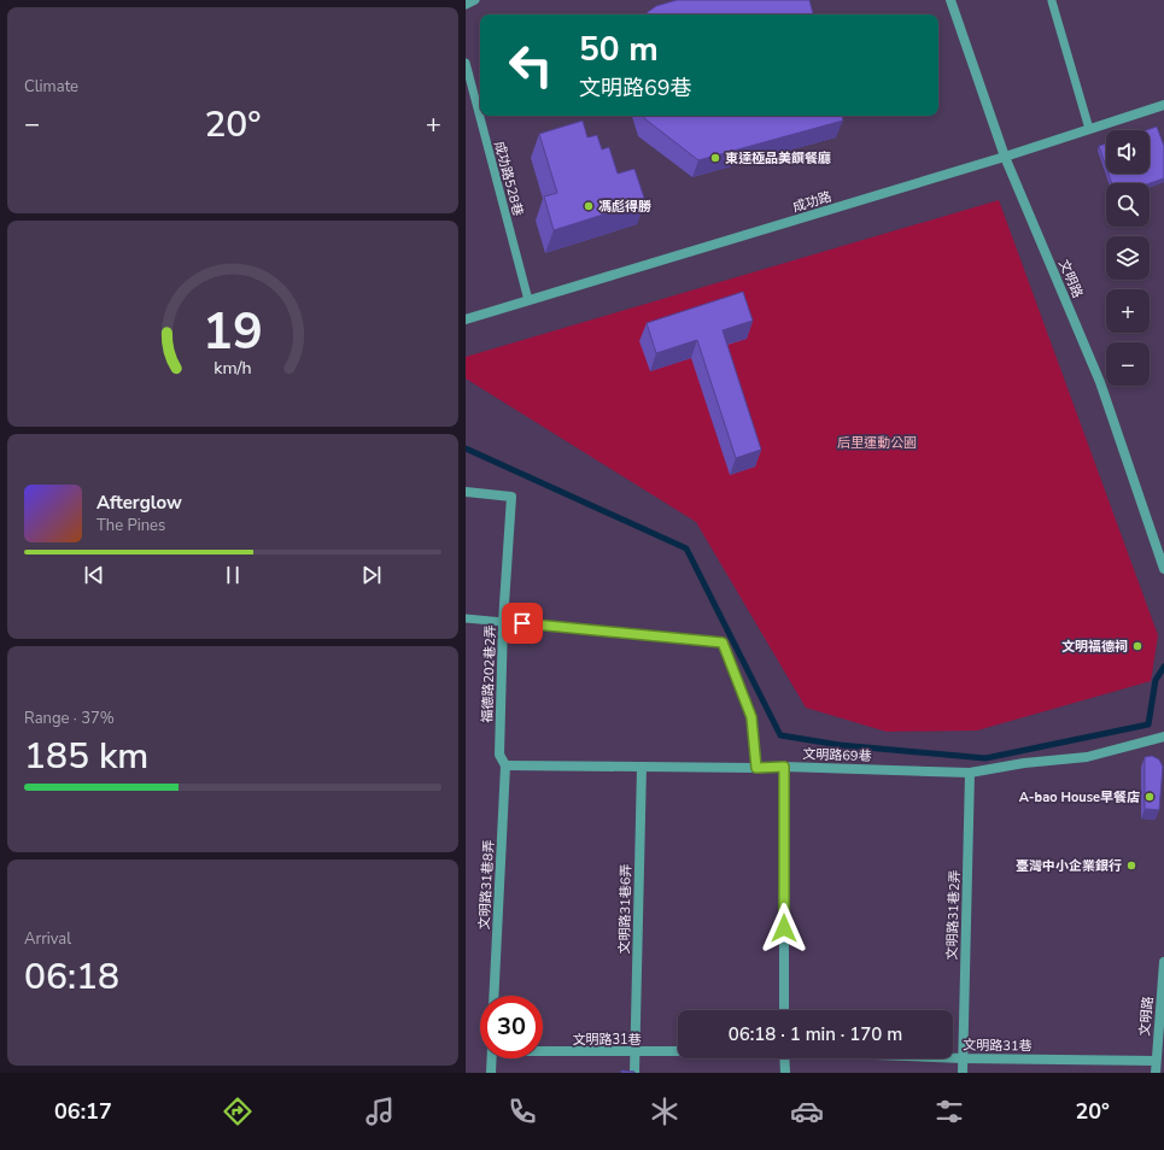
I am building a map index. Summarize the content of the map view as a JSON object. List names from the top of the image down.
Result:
{
  "streets": {
    "street": [
      "成功路",
      "文明路",
      "福德路202巷2弄",
      "文明路69巷",
      "文明路31巷8弄",
      "文明路31巷6弄",
      "文明路31巷2弄",
      "文明路31巷"
    ],
    "lane": ["成功路528巷"]
  },
  "crossings": [
    ["成功路528巷", "成功路"],
    ["成功路", "文明路"],
    ["文明路", "文明路31巷"],
    ["福德路202巷2弄", "文明路69巷"],
    ["福德路202巷2弄", "文明路31巷8弄"],
    ["文明路69巷", "文明路31巷8弄"],
    ["文明路69巷", "文明路31巷6弄"],
    ["文明路69巷", "文明路31巷2弄"],
    ["文明路31巷6弄", "文明路31巷"],
    ["文明路31巷2弄", "文明路31巷"]
  ],
  "parks": ["后里運動公園"],
  "places": [
    "東達極品美饌餐廳",
    "馮彪得勝",
    "文明福德祠",
    "A-bao House早餐店",
    "臺灣中小企業銀行"
  ],
  "page": {
    "tile": [
      "Climate",
      ["Range · 37%", "185 km"],
      ["Arrival", "06:18"]
    ],
    "turn": ["50 m", "文明路69巷"],
    "heat": ["−", "20°", "+"],
    "map_buttons": ["+", "−"],
    "song": ["Afterglow", "The Pines"],
    "limit": "30",
    "trip": "06:18 · 1 min · 170 m",
    "tabs": ["06:17", "20°"],
    "gauge": ["19", "km/h"]
  }
}
